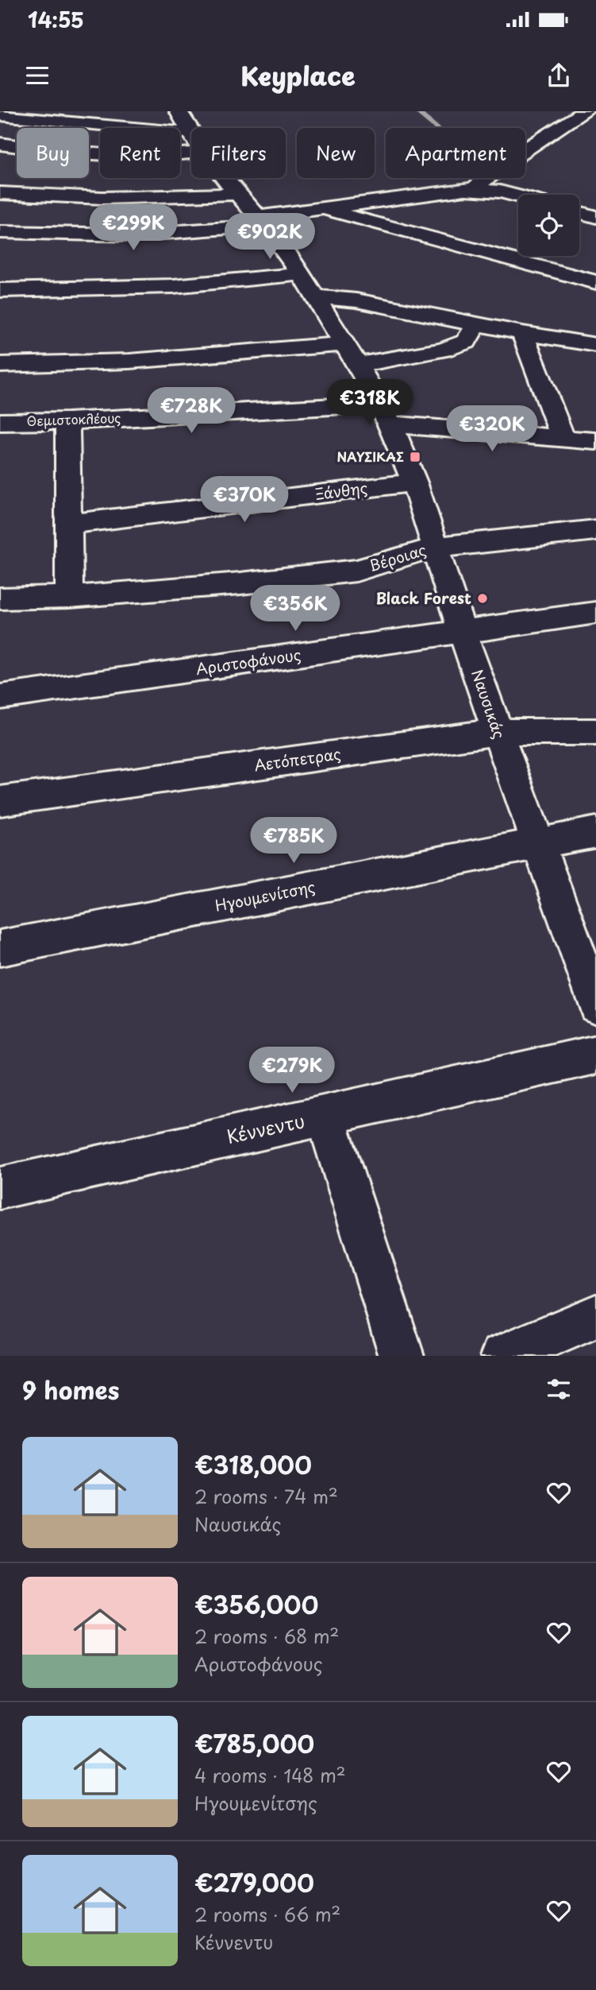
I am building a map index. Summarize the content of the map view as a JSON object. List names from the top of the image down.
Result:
{
  "streets": {
    "street": [
      "Θεμιστοκλέους",
      "Ξάνθης",
      "Βέροιας",
      "Αριστοφάνους",
      "Ναυσικάς",
      "Αετόπετρας",
      "Ηγουμενίτσης",
      "Κέννεντυ"
    ]
  },
  "crossings": [
    ["Θεμιστοκλέους", "Ναυσικάς"],
    ["Ξάνθης", "Ναυσικάς"],
    ["Βέροιας", "Ναυσικάς"],
    ["Αριστοφάνους", "Ναυσικάς"],
    ["Ναυσικάς", "Αετόπετρας"],
    ["Ναυσικάς", "Ηγουμενίτσης"]
  ],
  "places": {
    "transit": ["ΝΑΥΣΙΚΑΣ"],
    "other": ["Black Forest"]
  },
  "page": {
    "status": "14:55",
    "header": "Keyplace",
    "chip": [
      "Buy",
      "Rent",
      "Filters",
      "New",
      "Apartment"
    ],
    "price": [
      "€299K",
      "€902K",
      "€318K",
      "€728K",
      "€320K",
      "€370K",
      "€356K",
      "€785K",
      "€279K"
    ],
    "heading": "9 homes",
    "list": [
      {
        "name": "€318,000",
        "note": "2 rooms · 74 m² · Ναυσικάς"
      },
      {
        "name": "€356,000",
        "note": "2 rooms · 68 m² · Αριστοφάνους"
      },
      {
        "name": "€785,000",
        "note": "4 rooms · 148 m² · Ηγουμενίτσης"
      },
      {
        "name": "€279,000",
        "note": "2 rooms · 66 m² · Κέννεντυ"
      }
    ]
  }
}
